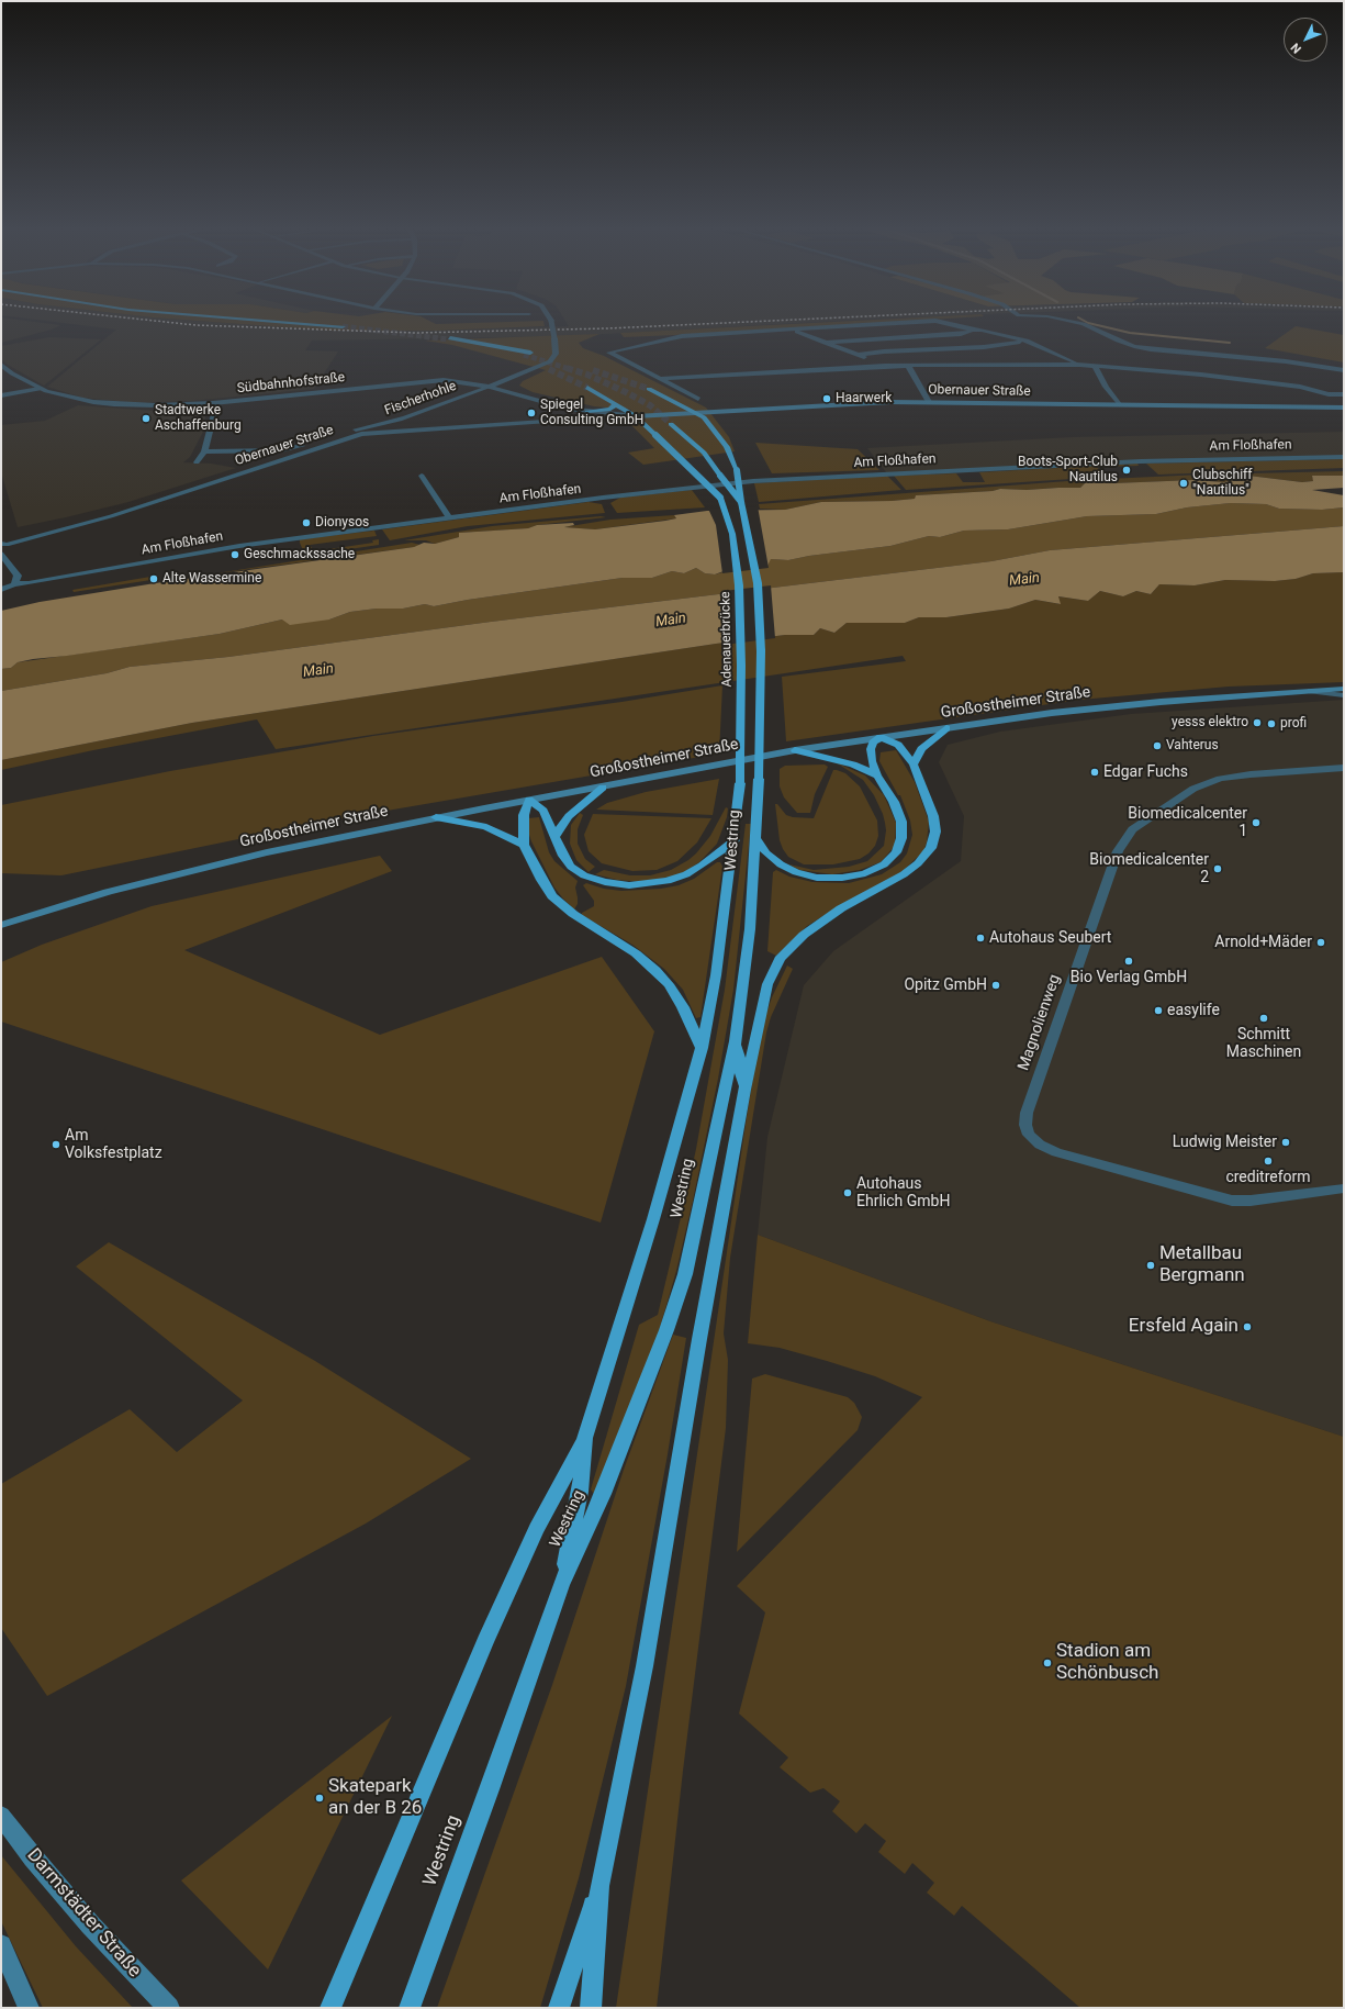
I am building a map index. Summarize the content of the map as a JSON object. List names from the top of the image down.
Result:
{
  "streets": {
    "highway": ["Adenauerbrücke", "Westring"],
    "main road": ["Obernauer Straße", "Großostheimer Straße", "Darmstädter Straße"],
    "street": [
      "Südbahnhofstraße",
      "Fischerhohle",
      "Am Floßhafen",
      "Magnolienweg"
    ]
  },
  "crossings": [
    ["Südbahnhofstraße", "Obernauer Straße"],
    ["Südbahnhofstraße", "Fischerhohle"],
    ["Obernauer Straße", "Fischerhohle"],
    ["Adenauerbrücke", "Westring"]
  ],
  "water": ["Main"],
  "places": [
    "Haarwerk",
    "Spiegel Consulting GmbH",
    "Stadtwerke Aschaffenburg",
    "Boots-Sport-Club Nautilus",
    "Clubschiff \"Nautilus\"",
    "Dionysos",
    "Geschmackssache",
    "Alte Wassermine",
    "yesss elektro",
    "profi",
    "Vahterus",
    "Edgar Fuchs",
    "Biomedicalcenter 1",
    "Biomedicalcenter 2",
    "Autohaus Seubert",
    "Arnold+Mäder",
    "Bio Verlag GmbH",
    "Opitz GmbH",
    "easylife",
    "Schmitt Maschinen",
    "Ludwig Meister",
    "Am Volksfestplatz",
    "creditreform",
    "Autohaus Ehrlich GmbH",
    "Metallbau Bergmann",
    "Ersfeld Again",
    "Stadion am Schönbusch",
    "Skatepark an der B 26"
  ],
  "north": "bottom left"
}
